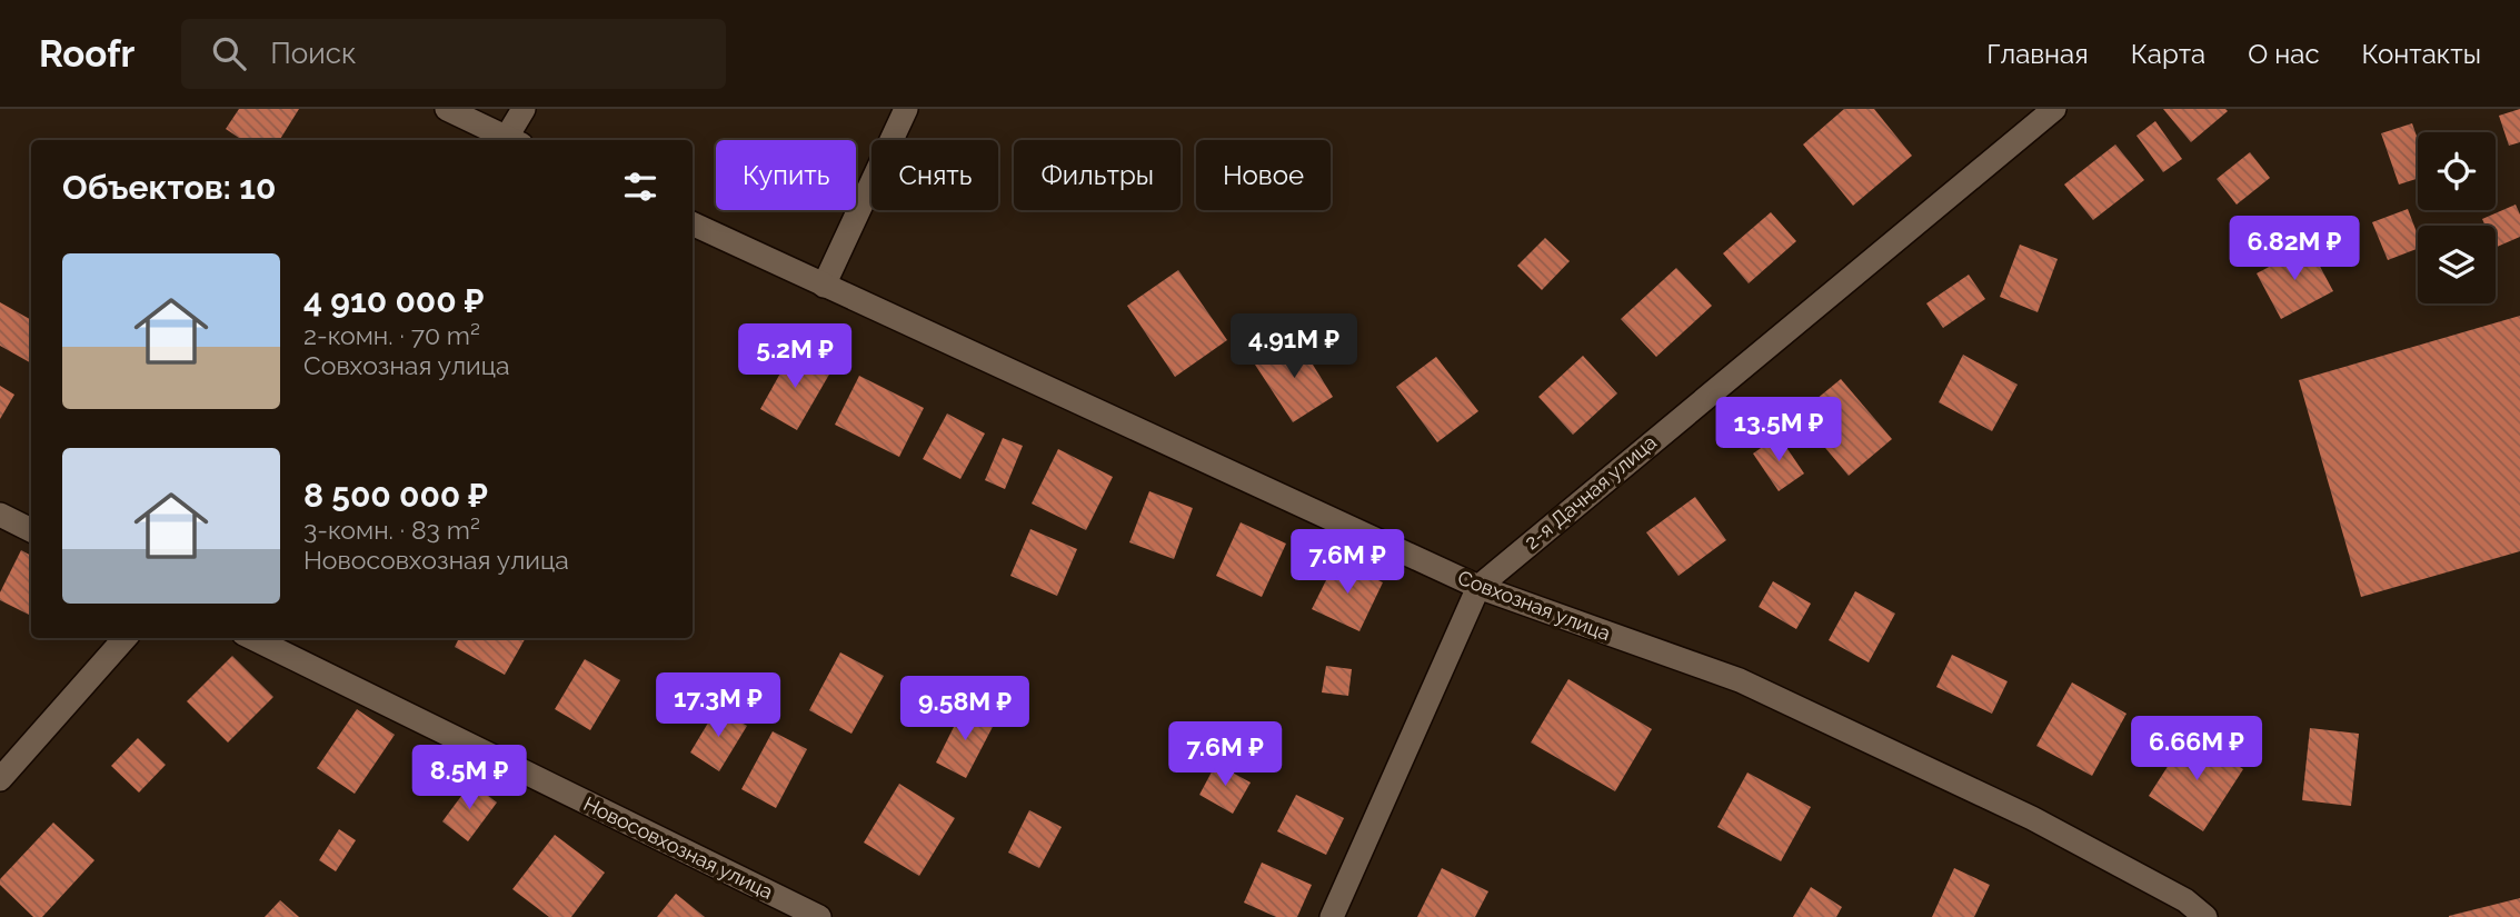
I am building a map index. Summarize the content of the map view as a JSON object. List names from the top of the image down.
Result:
{
  "streets": {
    "street": ["2-я Дачная улица", "Совхозная улица", "Новосовхозная улица"]
  },
  "crossings": [
    ["2-я Дачная улица", "Совхозная улица"]
  ],
  "page": {
    "header": "Roofr",
    "search": "Поиск",
    "nav": [
      "Главная",
      "Карта",
      "О нас",
      "Контакты"
    ],
    "chip": [
      "Купить",
      "Снять",
      "Фильтры",
      "Новое"
    ],
    "heading": "Объектов: 10",
    "price": [
      "6.82M ₽",
      "4.91M ₽",
      "5.2M ₽",
      "13.5M ₽",
      "7.6M ₽",
      "17.3M ₽",
      "9.58M ₽",
      "6.66M ₽",
      "7.6M ₽",
      "8.5M ₽"
    ],
    "list": [
      {
        "name": "4 910 000 ₽",
        "note": "2-комн. · 70 m² · Совхозная улица"
      },
      {
        "name": "8 500 000 ₽",
        "note": "3-комн. · 83 m² · Новосовхозная улица"
      }
    ]
  }
}
